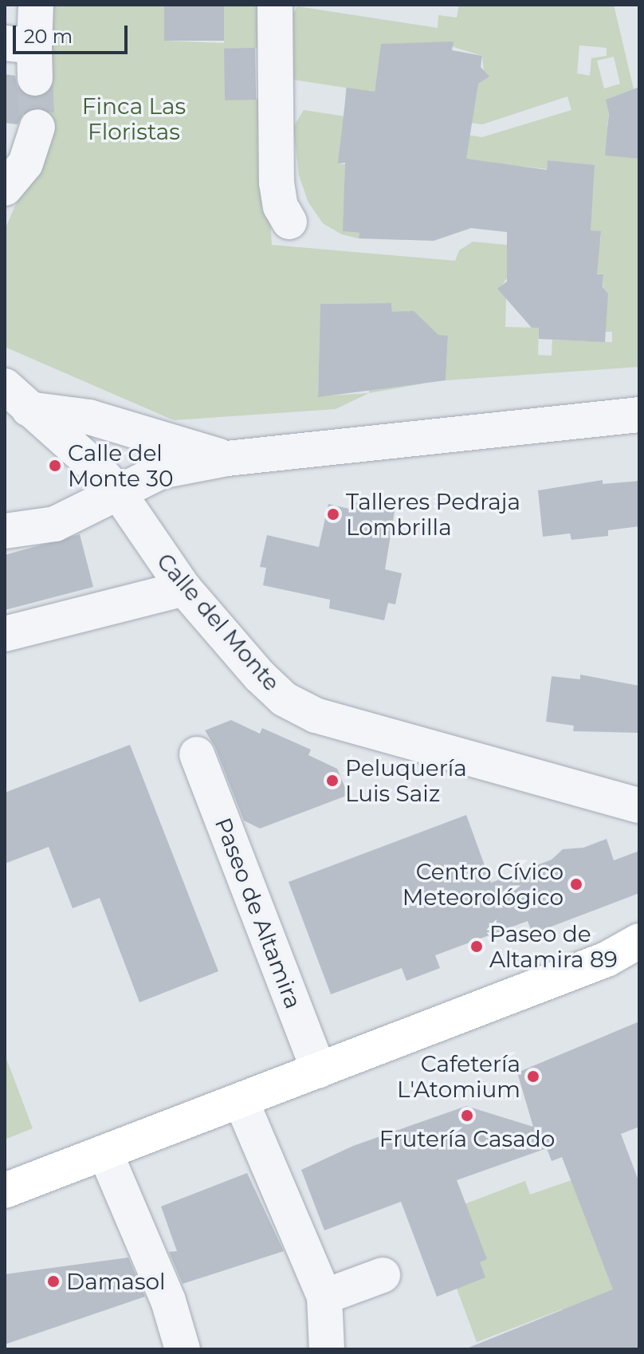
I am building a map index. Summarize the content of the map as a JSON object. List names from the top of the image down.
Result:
{
  "streets": {
    "street": ["Calle del Monte", "Paseo de Altamira"]
  },
  "parks": ["Finca Las Floristas"],
  "places": [
    "Calle del Monte 30",
    "Talleres Pedraja Lombrilla",
    "Peluquería Luis Saiz",
    "Centro Cívico Meteorológico",
    "Paseo de Altamira 89",
    "Cafetería L'Atomium",
    "Frutería Casado",
    "Damasol"
  ],
  "scale_bar": "20 m"
}
